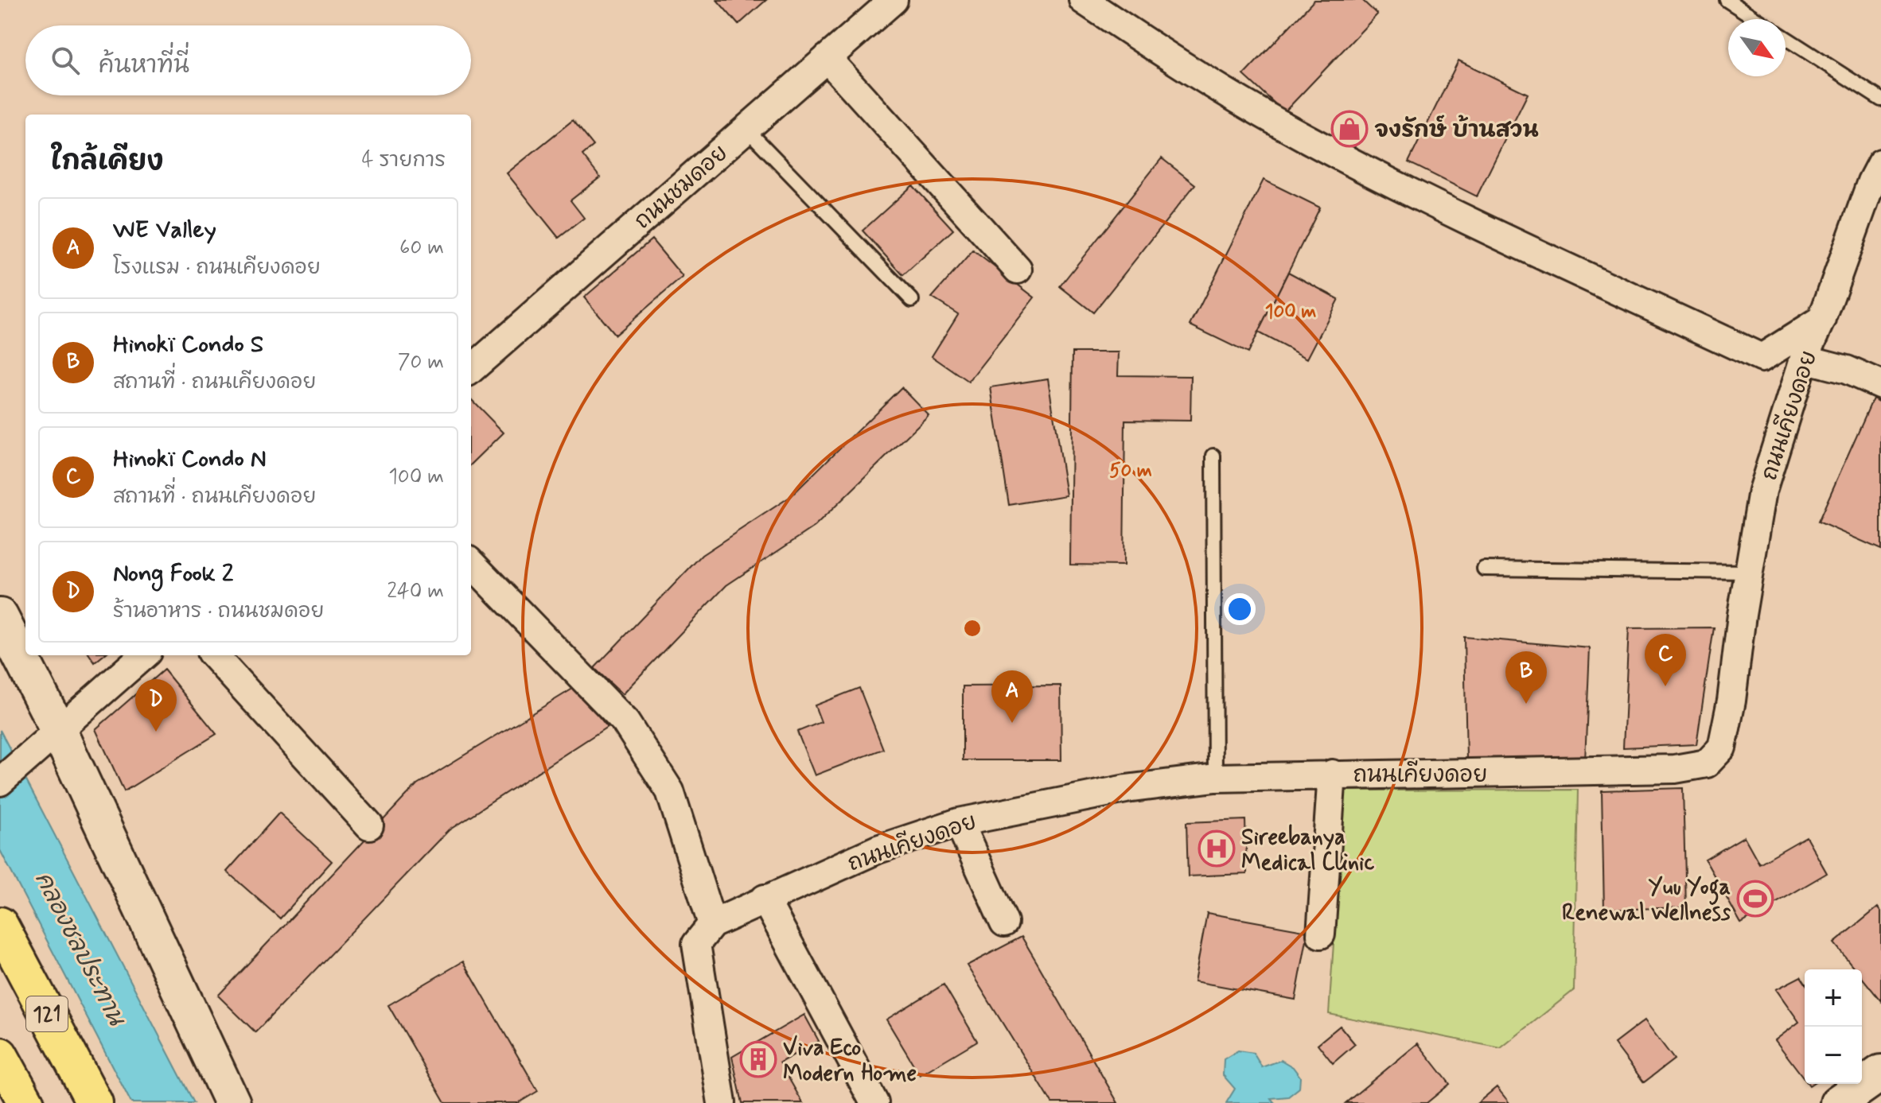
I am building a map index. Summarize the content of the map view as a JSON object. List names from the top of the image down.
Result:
{
  "streets": {
    "main road": ["121"],
    "street": ["ถนนชมดอย", "ถนนเคียงดอย"]
  },
  "water": ["คลองชลประทาน"],
  "places": {
    "shop": ["จงรักษ์ บ้านสวน"],
    "hospital": ["Sireebanya Medical Clinic"],
    "sports": ["Yuu Yoga Renewal Wellness"],
    "building": ["Viva Eco Modern Home"]
  },
  "north": "bottom right",
  "page": {
    "search": "ค้นหาที่นี่",
    "heading": ["ใกล้เคียง", "4 รายการ"],
    "list": [
      {
        "mark": "A",
        "name": "WE Valley",
        "note": "โรงแรม · ถนนเคียงดอย",
        "value": "60 m"
      },
      {
        "mark": "B",
        "name": "Hinokï Condo S",
        "note": "สถานที่ · ถนนเคียงดอย",
        "value": "70 m"
      },
      {
        "mark": "C",
        "name": "Hinokï Condo N",
        "note": "สถานที่ · ถนนเคียงดอย",
        "value": "100 m"
      },
      {
        "mark": "D",
        "name": "Nong Fook 2",
        "note": "ร้านอาหาร · ถนนชมดอย",
        "value": "240 m"
      }
    ],
    "pins": [
      "C",
      "B",
      "A",
      "D"
    ],
    "map_buttons": ["+", "−"]
  },
  "rings": ["100 m", "50 m"]
}
